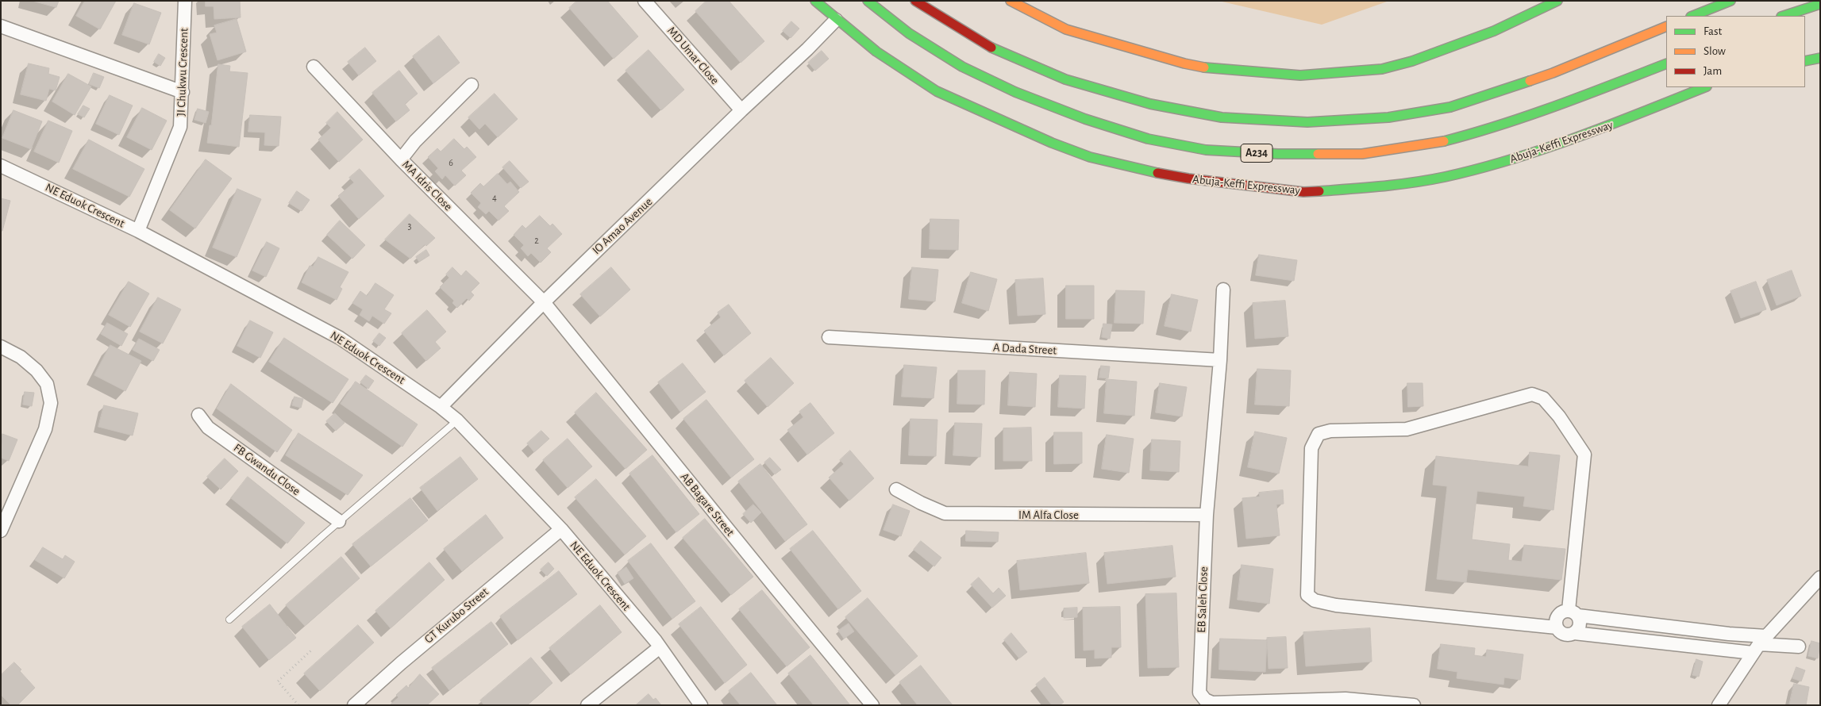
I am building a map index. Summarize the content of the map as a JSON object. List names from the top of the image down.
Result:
{
  "streets": {
    "highway": ["Abuja-Keffi Expressway", "A234"],
    "street": [
      "MD Umar Close",
      "JI Chukwu Crescent",
      "MA Idris Close",
      "NE Eduok Crescent",
      "IO Amao Avenue",
      "A Dada Street",
      "FB Gwandu Close",
      "AB Bagare Street",
      "IM Alfa Close",
      "EB Saleh Close",
      "GT Kurubo Street"
    ]
  },
  "crossings": [
    ["MD Umar Close", "IO Amao Avenue"],
    ["JI Chukwu Crescent", "NE Eduok Crescent"],
    ["Abuja-Keffi Expressway", "IO Amao Avenue"],
    ["MA Idris Close", "IO Amao Avenue"],
    ["MA Idris Close", "AB Bagare Street"],
    ["NE Eduok Crescent", "IO Amao Avenue"],
    ["NE Eduok Crescent", "GT Kurubo Street"],
    ["IO Amao Avenue", "AB Bagare Street"],
    ["A Dada Street", "EB Saleh Close"],
    ["IM Alfa Close", "EB Saleh Close"]
  ],
  "house_numbers": [
    "6",
    "4",
    "3",
    "2"
  ],
  "legend": ["Fast", "Slow", "Jam"]
}
